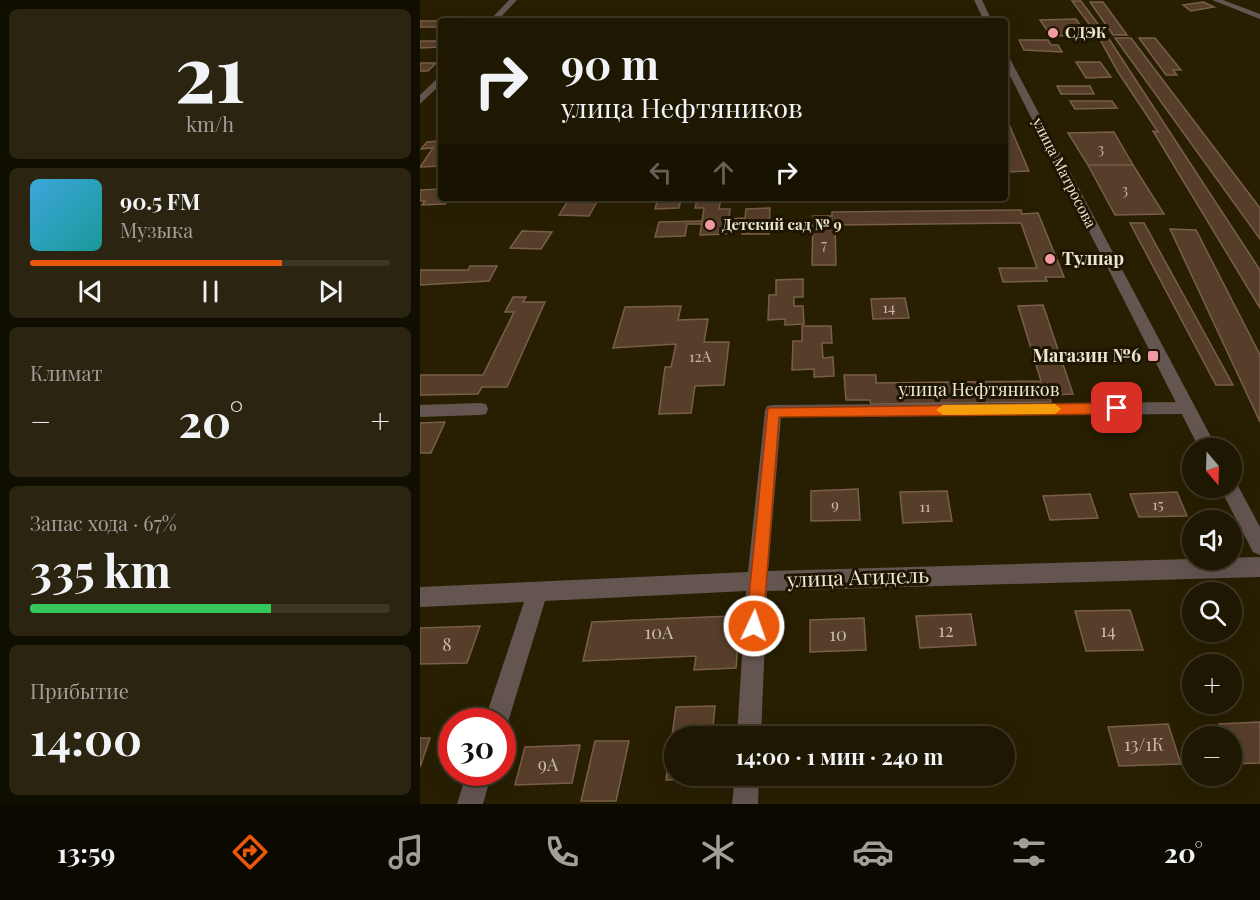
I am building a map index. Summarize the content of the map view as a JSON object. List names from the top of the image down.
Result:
{
  "streets": {
    "street": ["улица Матросова", "улица Нефтяников", "улица Агидель"]
  },
  "crossings": [
    ["улица Матросова", "улица Нефтяников"],
    ["улица Нефтяников", "улица Агидель"]
  ],
  "places": {
    "other": ["СДЭК", "Детский сад № 9", "Тулпар"],
    "transit": ["Магазин №6"]
  },
  "house_numbers": [
    "3",
    "3",
    "7",
    "14",
    "12А",
    "9",
    "15",
    "11",
    "12",
    "14",
    "10А",
    "10",
    "8",
    "13/1К",
    "9А"
  ],
  "north": "bottom",
  "page": {
    "tile": [
      ["21", "km/h"],
      "Климат",
      ["Запас хода · 67%", "335 km"],
      ["Прибытие", "14:00"]
    ],
    "turn": ["90 m", "улица Нефтяников"],
    "song": ["90.5 FM", "Музыка"],
    "heat": ["−", "20°", "+"],
    "map_buttons": ["+", "−"],
    "limit": "30",
    "trip": "14:00 · 1 мин · 240 m",
    "tabs": ["13:59", "20°"]
  }
}
